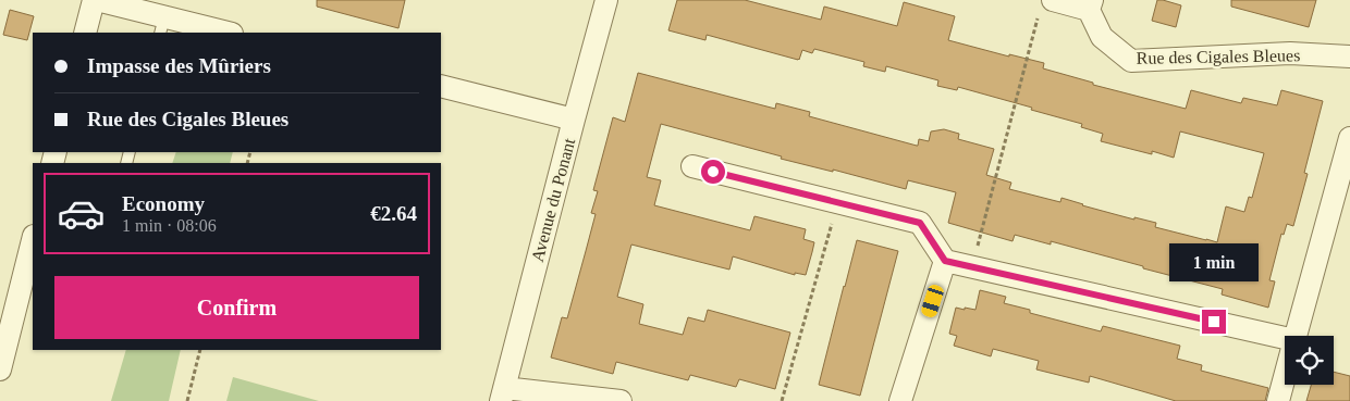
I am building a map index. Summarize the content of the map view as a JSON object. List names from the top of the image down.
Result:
{
  "streets": {
    "street": ["Rue des Cigales Bleues", "Avenue du Ponant"]
  },
  "page": {
    "banner": ["Impasse des Mûriers", "Rue des Cigales Bleues"],
    "list": [
      {
        "name": "Economy",
        "note": "1 min · 08:06",
        "value": "€2.64"
      }
    ],
    "bubble": "1 min",
    "buttons": "Confirm"
  }
}
